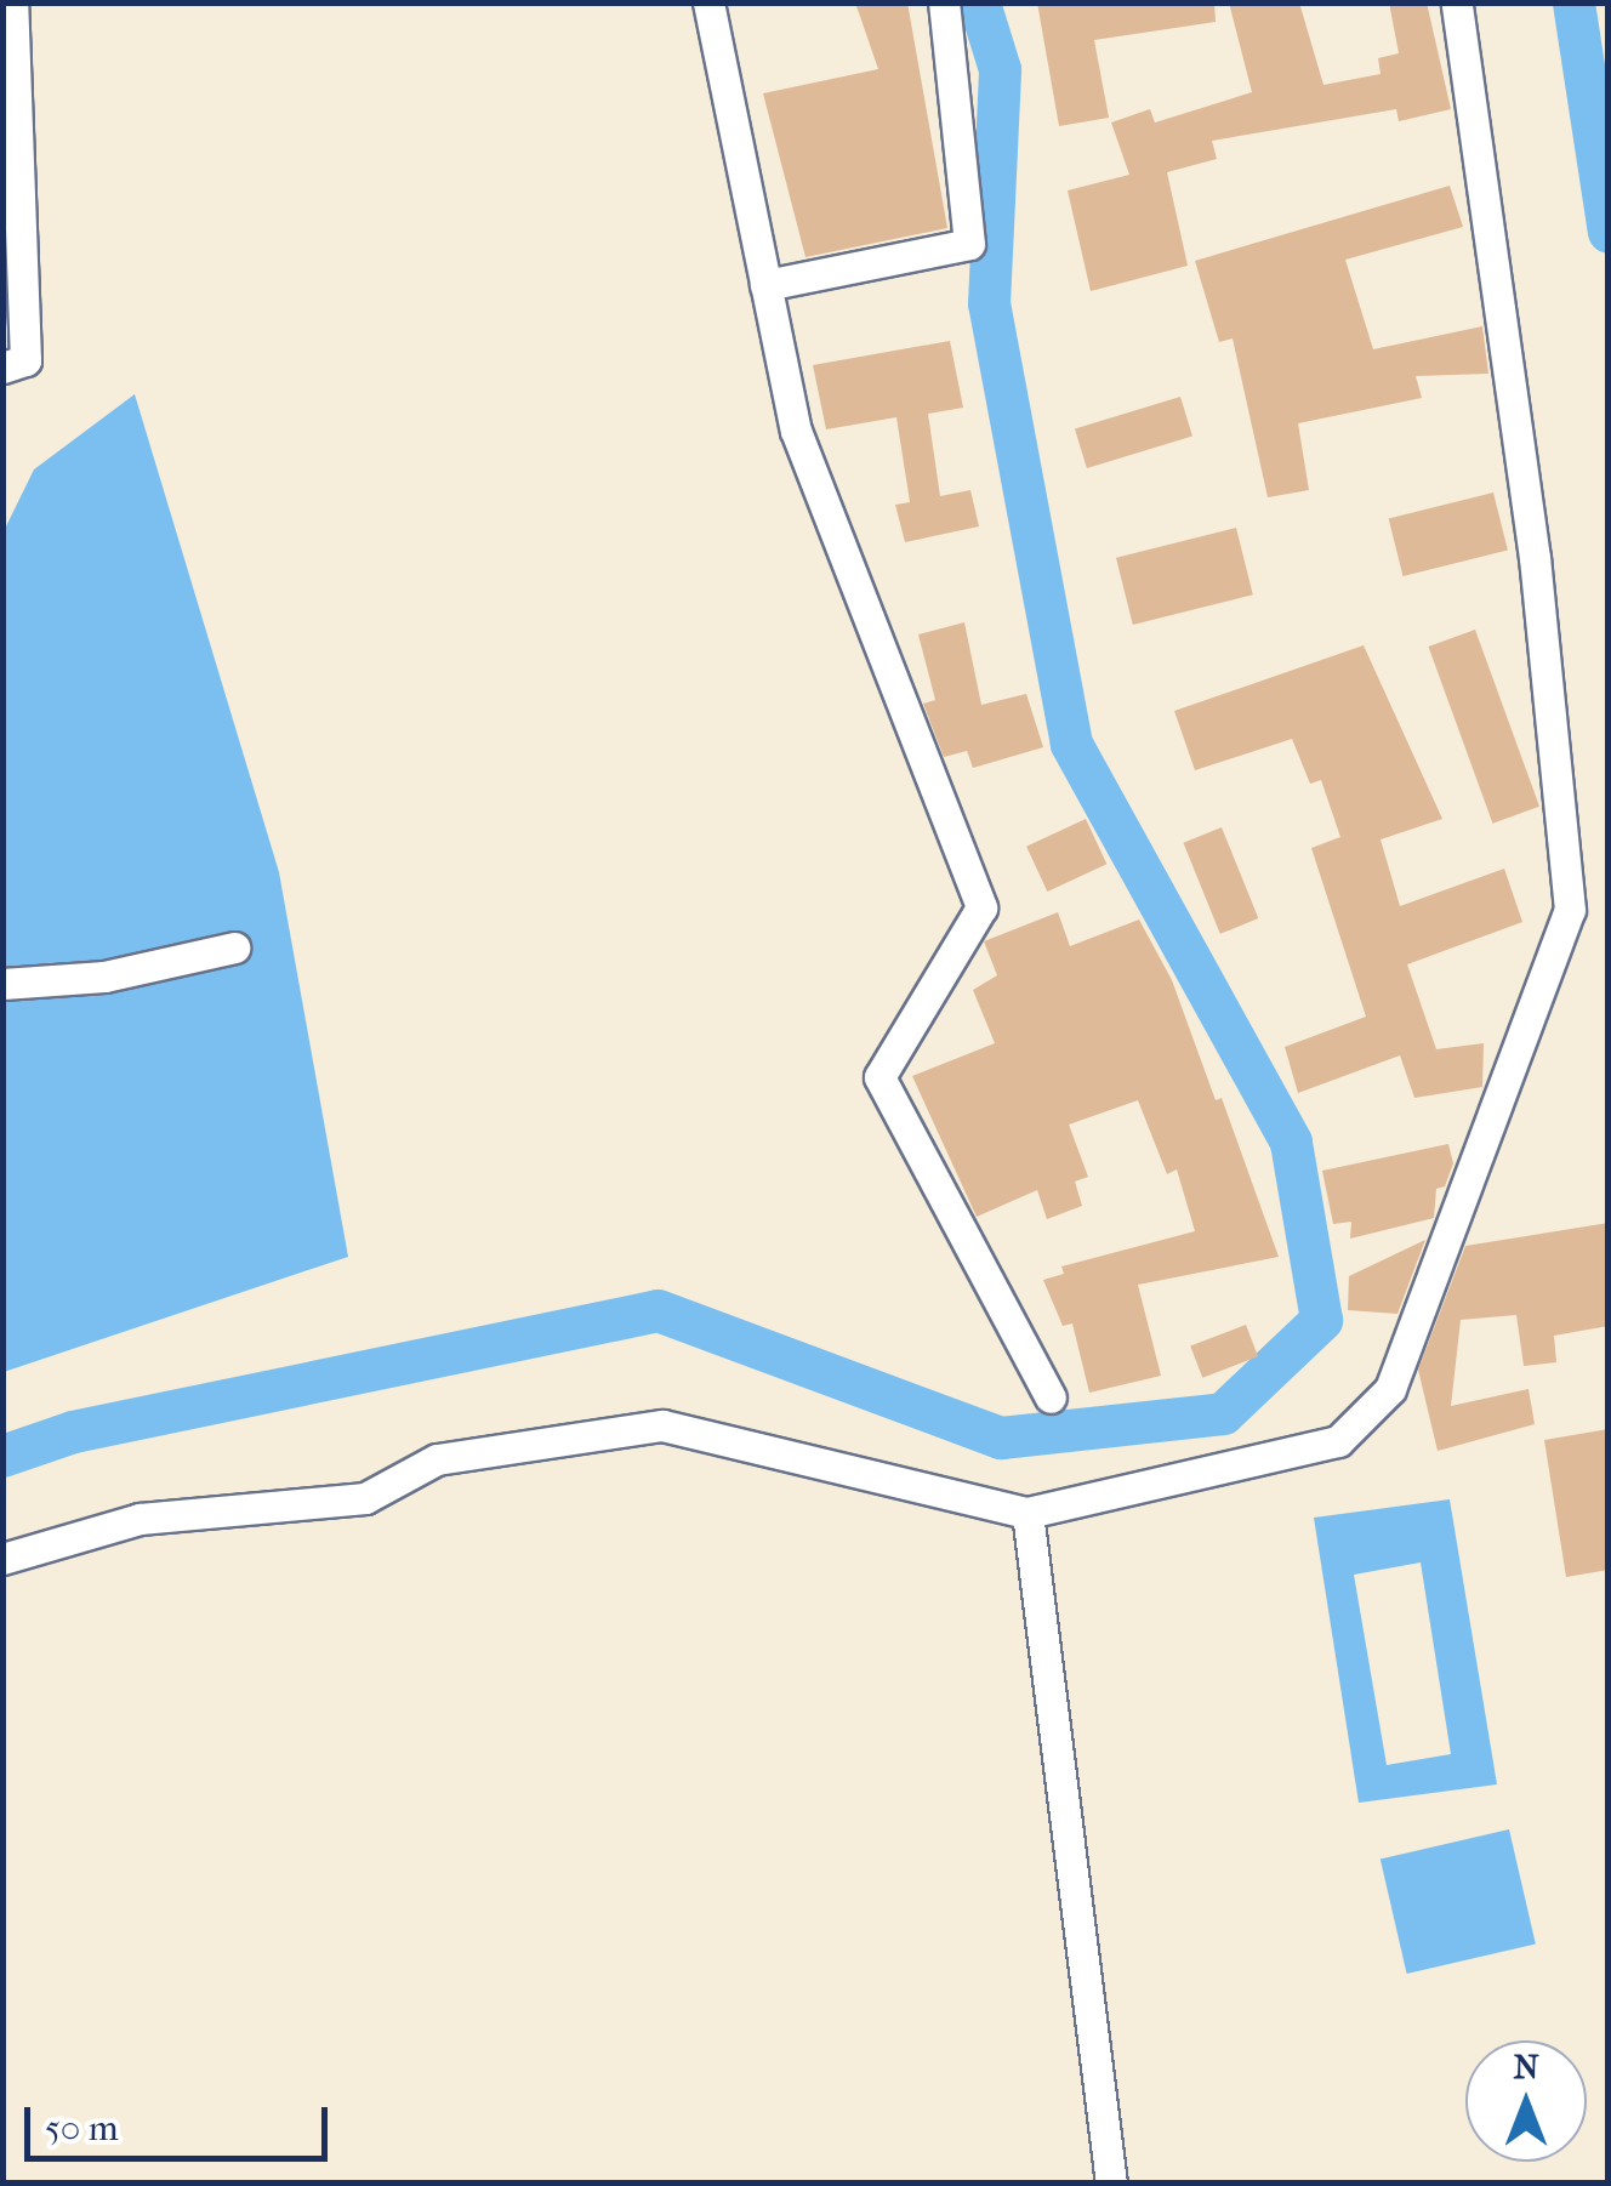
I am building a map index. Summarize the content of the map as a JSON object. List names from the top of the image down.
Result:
{
  "scale_bar": "50 m",
  "north": "top"
}
